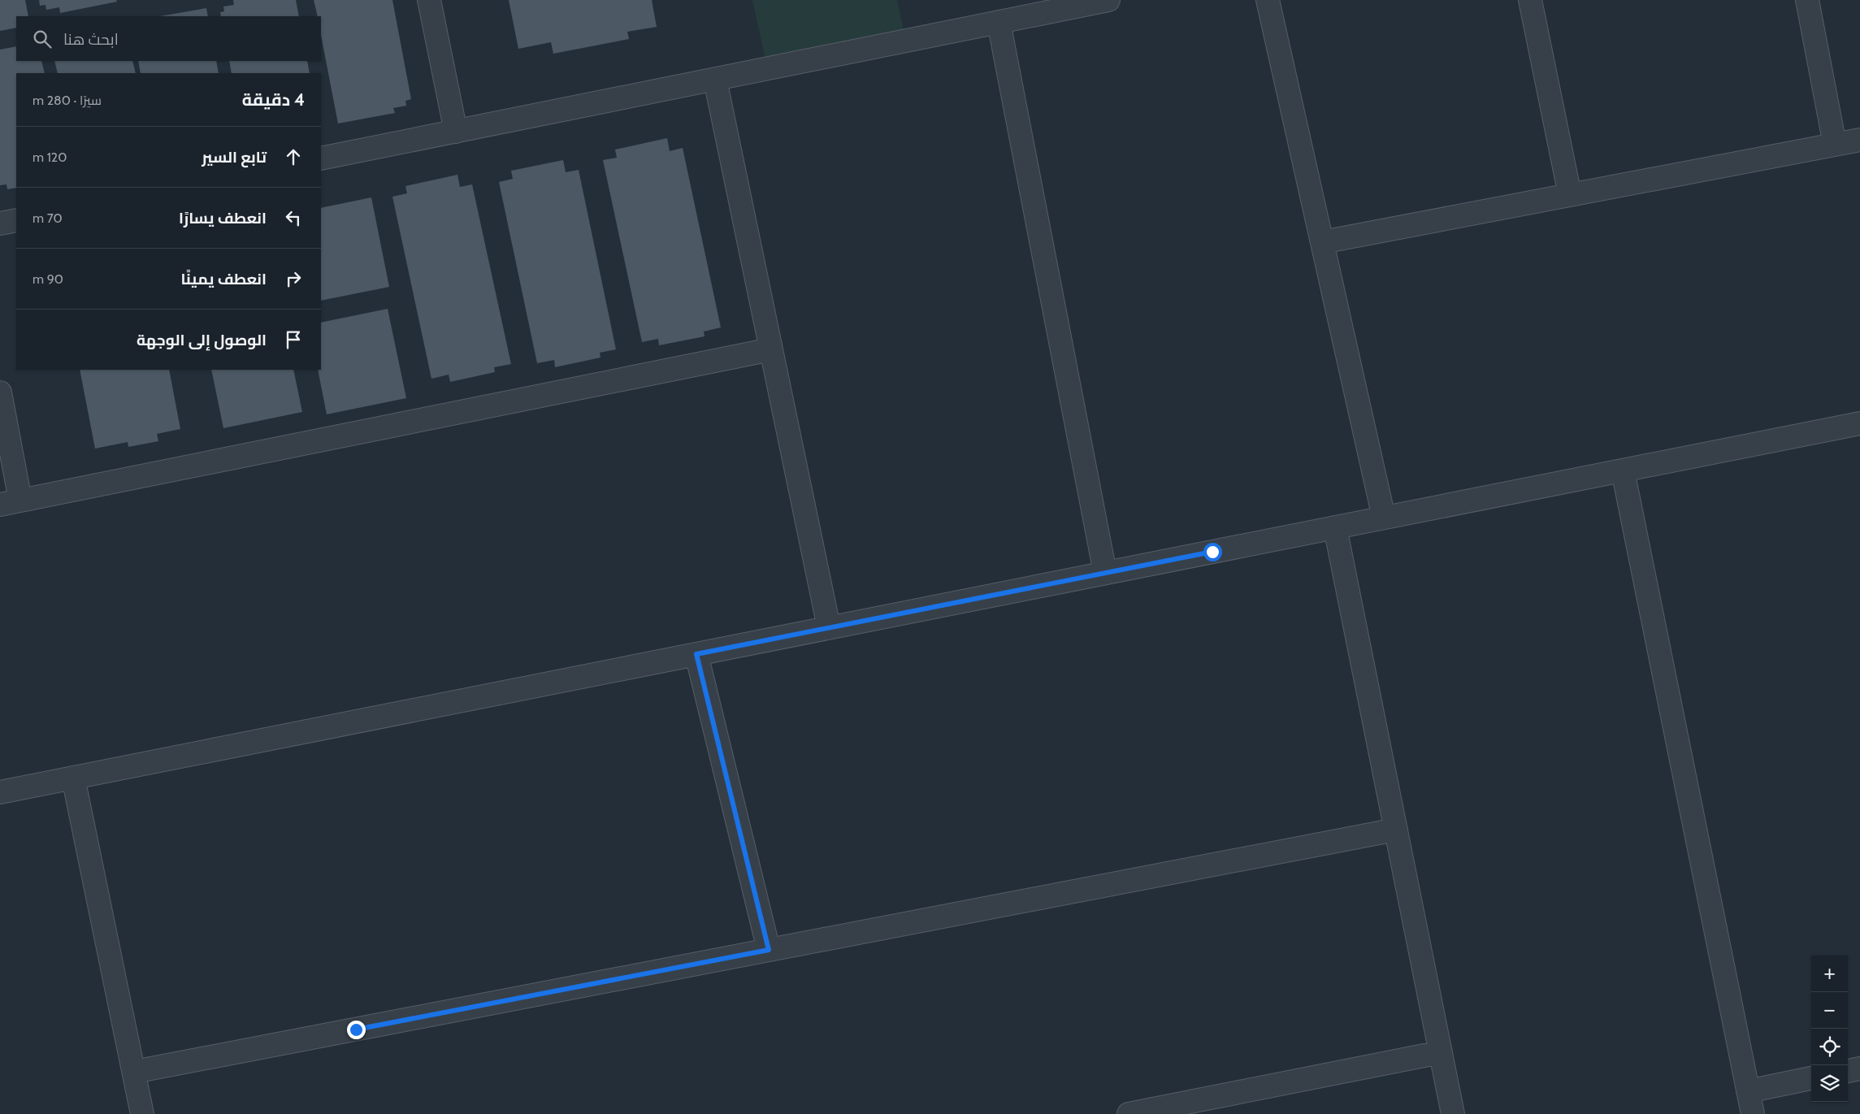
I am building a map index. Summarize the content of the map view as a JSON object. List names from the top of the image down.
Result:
{
  "page": {
    "search": "ابحث هنا",
    "heading": ["4 دقيقة", "سيرًا · 280 m"],
    "list": [
      ["تابع السير", "120 m"],
      ["انعطف يسارًا", "70 m"],
      ["انعطف يمينًا", "90 m"],
      "الوصول إلى الوجهة"
    ],
    "map_buttons": ["+", "−"]
  }
}
